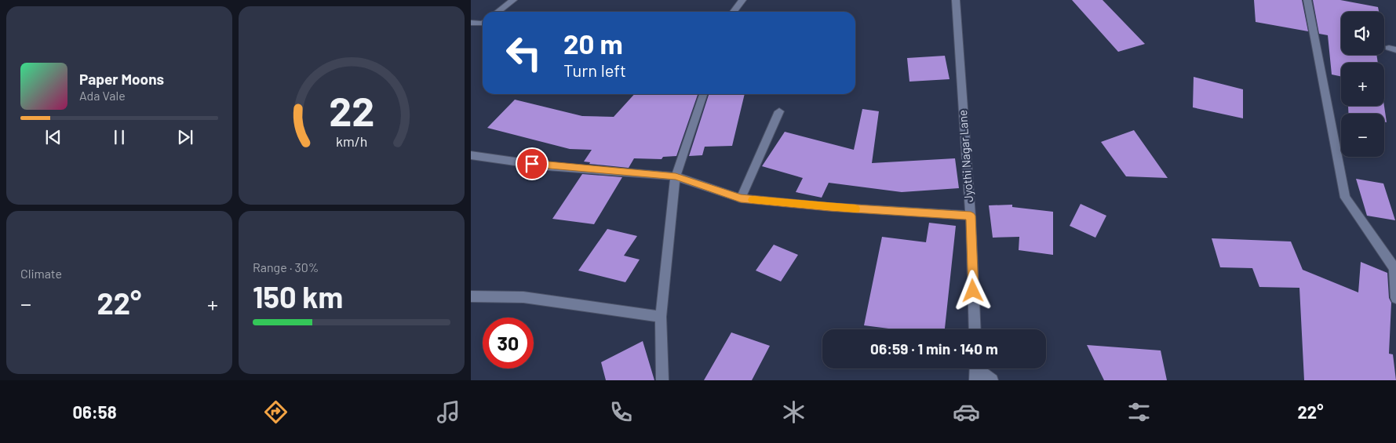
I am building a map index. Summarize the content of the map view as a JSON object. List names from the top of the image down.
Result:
{
  "streets": {
    "street": ["Jyothi Nagar Lane"]
  },
  "page": {
    "map_buttons": ["+", "−"],
    "turn": ["20 m", "Turn left"],
    "song": ["Paper Moons", "Ada Vale"],
    "tile": [
      "Climate",
      ["Range · 30%", "150 km"]
    ],
    "heat": ["−", "22°", "+"],
    "limit": "30",
    "trip": "06:59 · 1 min · 140 m",
    "tabs": ["06:58", "22°"],
    "gauge": ["22", "km/h"]
  }
}
